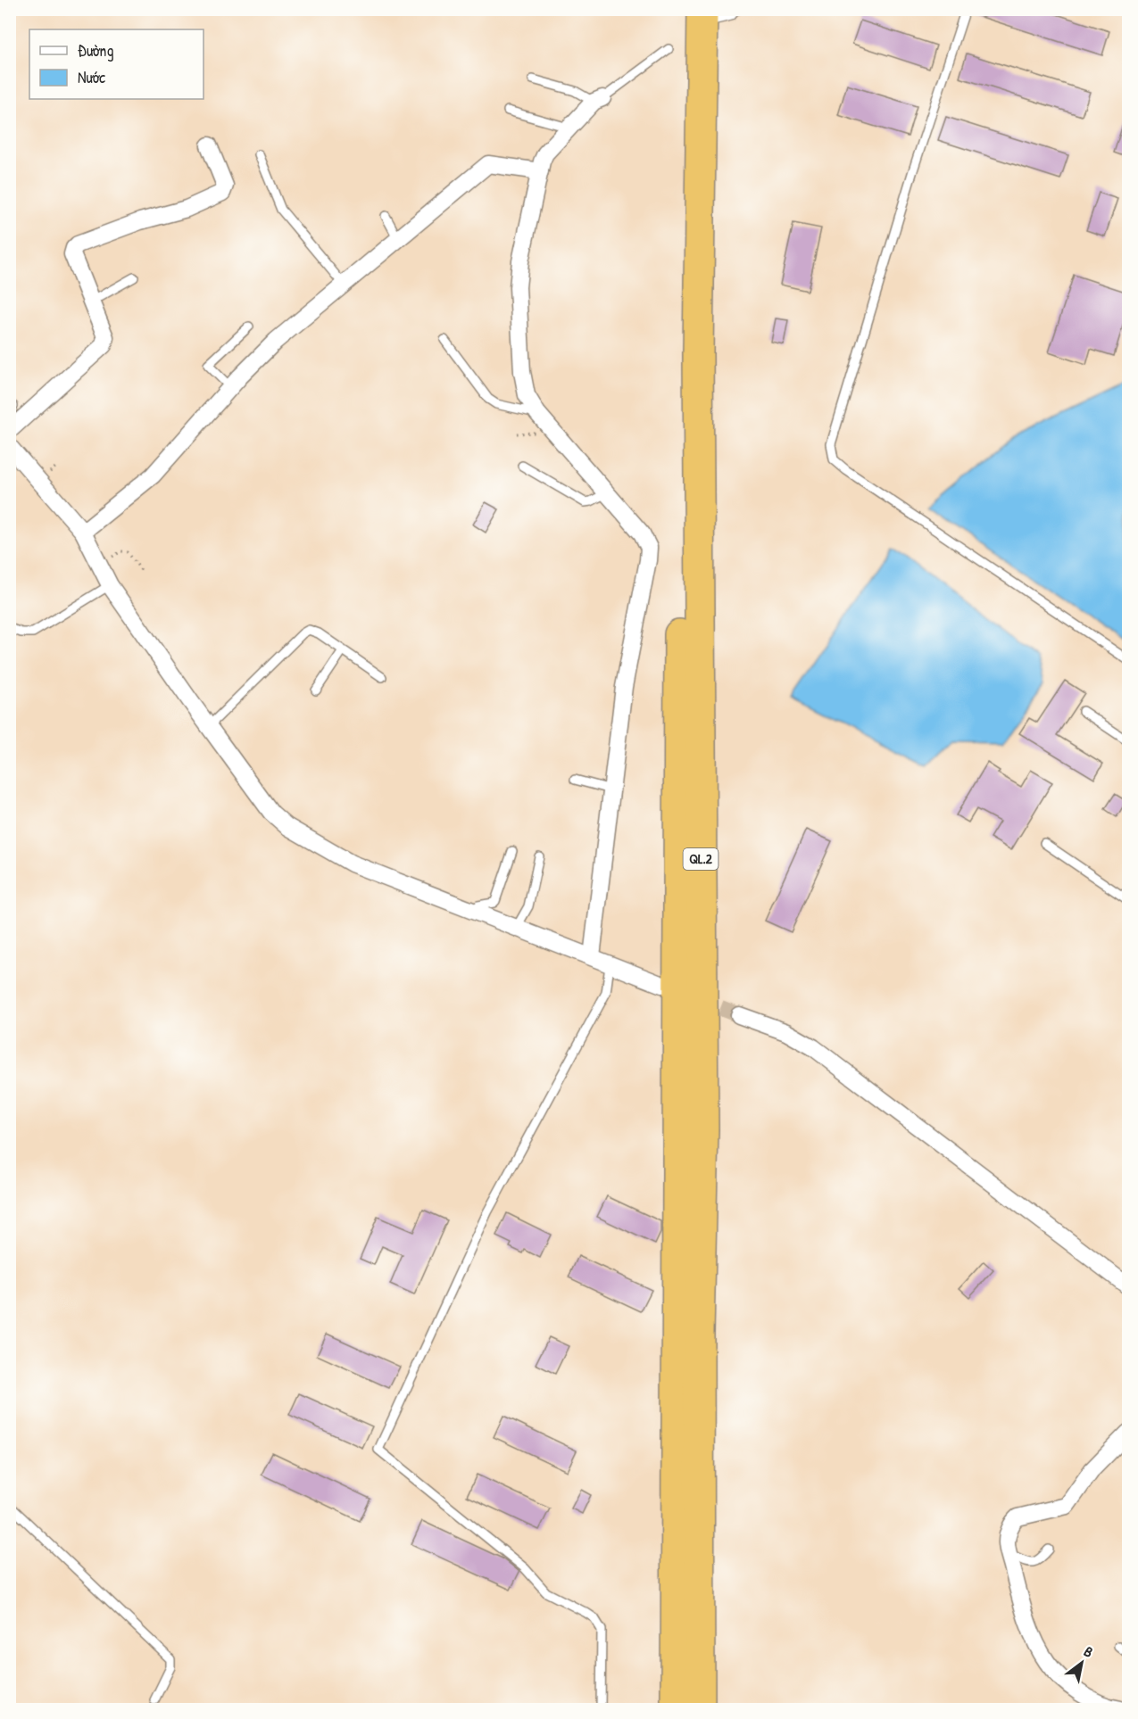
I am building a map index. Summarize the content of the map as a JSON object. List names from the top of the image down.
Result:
{
  "streets": {
    "highway": ["QL.2"]
  },
  "legend": ["Đường", "Nước"],
  "north": "top right"
}
